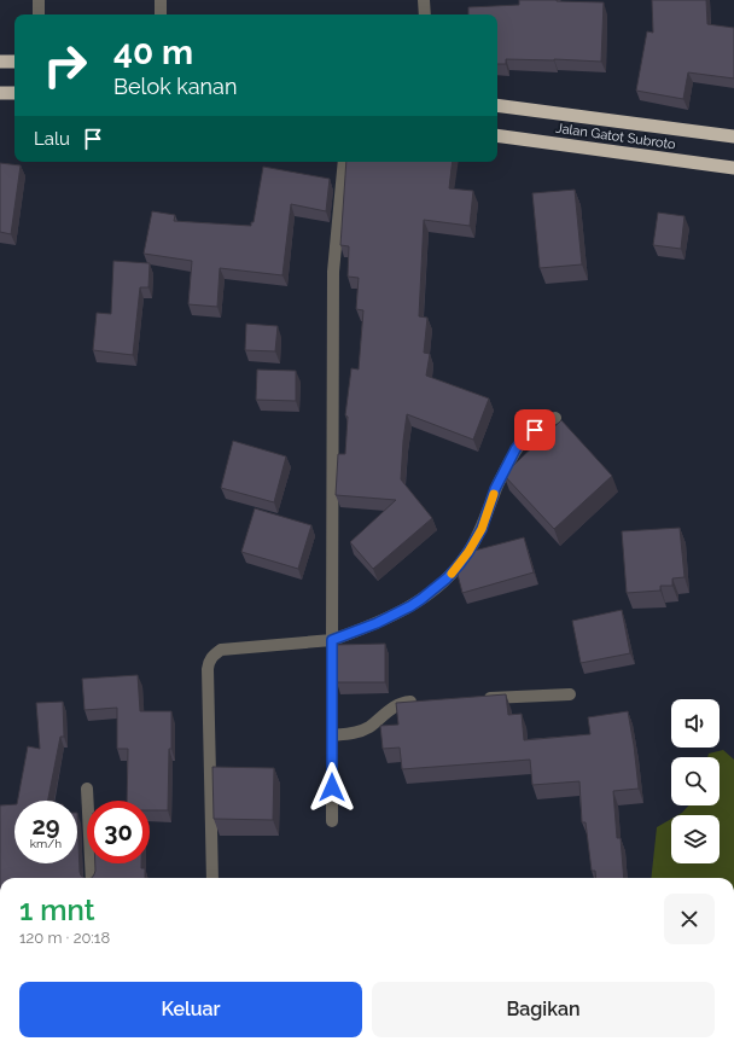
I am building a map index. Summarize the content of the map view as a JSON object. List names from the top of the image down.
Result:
{
  "streets": {
    "highway": ["Jalan Gatot Subroto"]
  },
  "page": {
    "turn": ["40 m", "Belok kanan"],
    "then": "Lalu",
    "speed": "29 km/h",
    "limit": "30",
    "heading": ["1 mnt", "120 m · 20:18"],
    "buttons": ["Keluar", "Bagikan"]
  }
}
